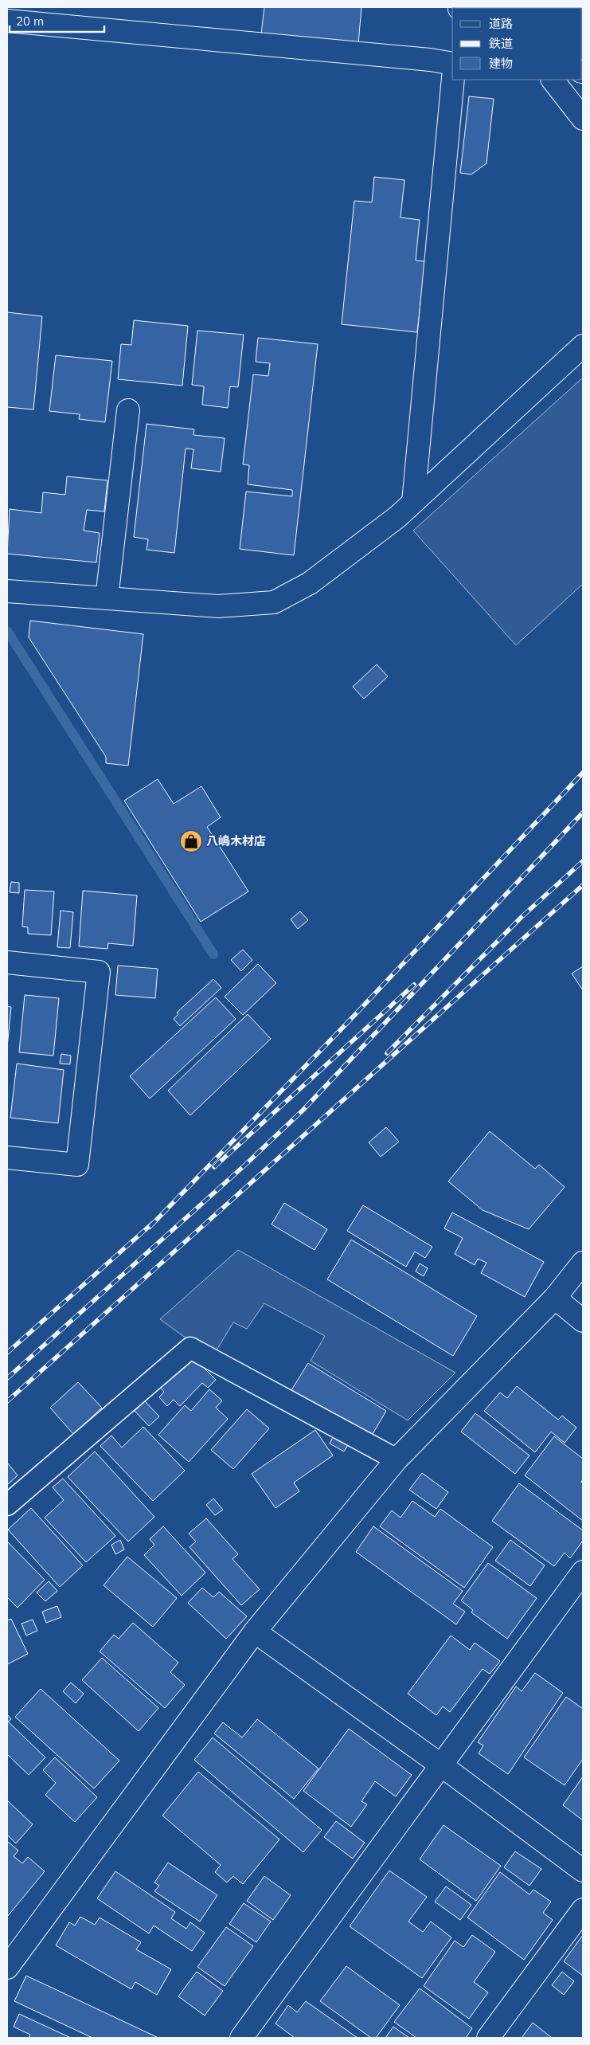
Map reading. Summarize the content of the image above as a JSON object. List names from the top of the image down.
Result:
{
  "places": {
    "shop": ["八嶋木材店"]
  },
  "legend": ["道路", "鉄道", "建物"],
  "scale_bar": "20 m"
}
